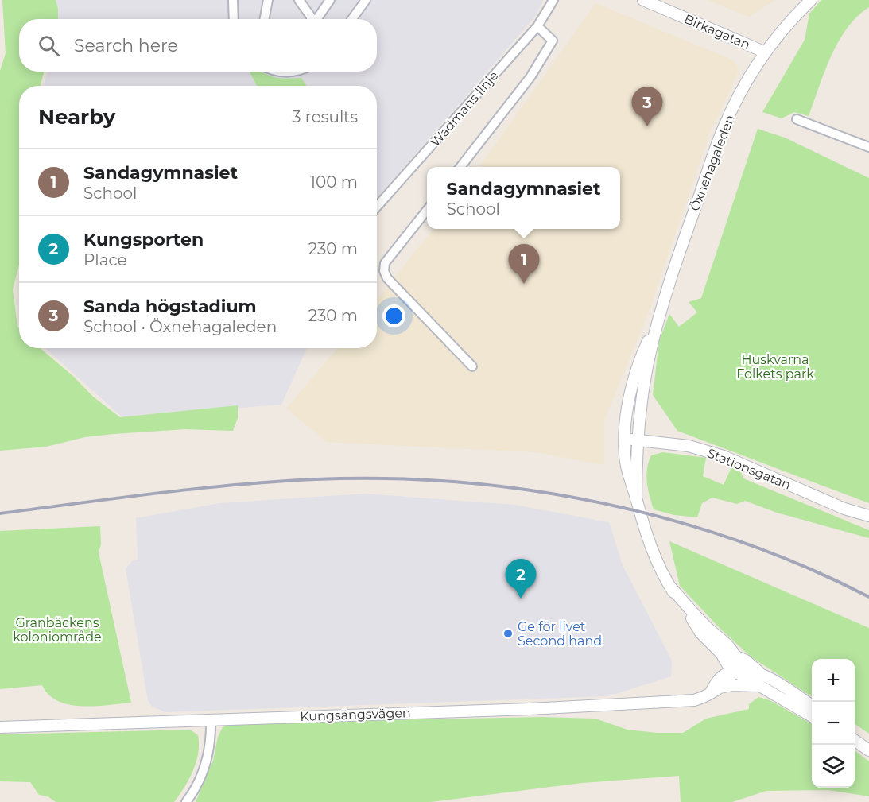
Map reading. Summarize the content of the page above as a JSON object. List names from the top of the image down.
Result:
{
  "streets": {
    "street": [
      "Birkagatan",
      "Wadmans linje",
      "Öxnehagaleden",
      "Stationsgatan",
      "Kungsängsvägen"
    ]
  },
  "crossings": [
    ["Birkagatan", "Öxnehagaleden"],
    ["Öxnehagaleden", "Stationsgatan"],
    ["Öxnehagaleden", "Kungsängsvägen"]
  ],
  "parks": ["Huskvarna Folkets park", "Granbäckens koloniområde"],
  "places": ["Ge för livet Second hand"],
  "page": {
    "search": "Search here",
    "heading": ["Nearby", "3 results"],
    "pins": ["3", "1", "2"],
    "list": [
      {
        "mark": "1",
        "name": "Sandagymnasiet",
        "note": "School",
        "value": "100 m"
      },
      {
        "mark": "2",
        "name": "Kungsporten",
        "note": "Place",
        "value": "230 m"
      },
      {
        "mark": "3",
        "name": "Sanda högstadium",
        "note": "School · Öxnehagaleden",
        "value": "230 m"
      }
    ],
    "popup": ["Sandagymnasiet", "School"],
    "map_buttons": ["+", "−"]
  }
}
